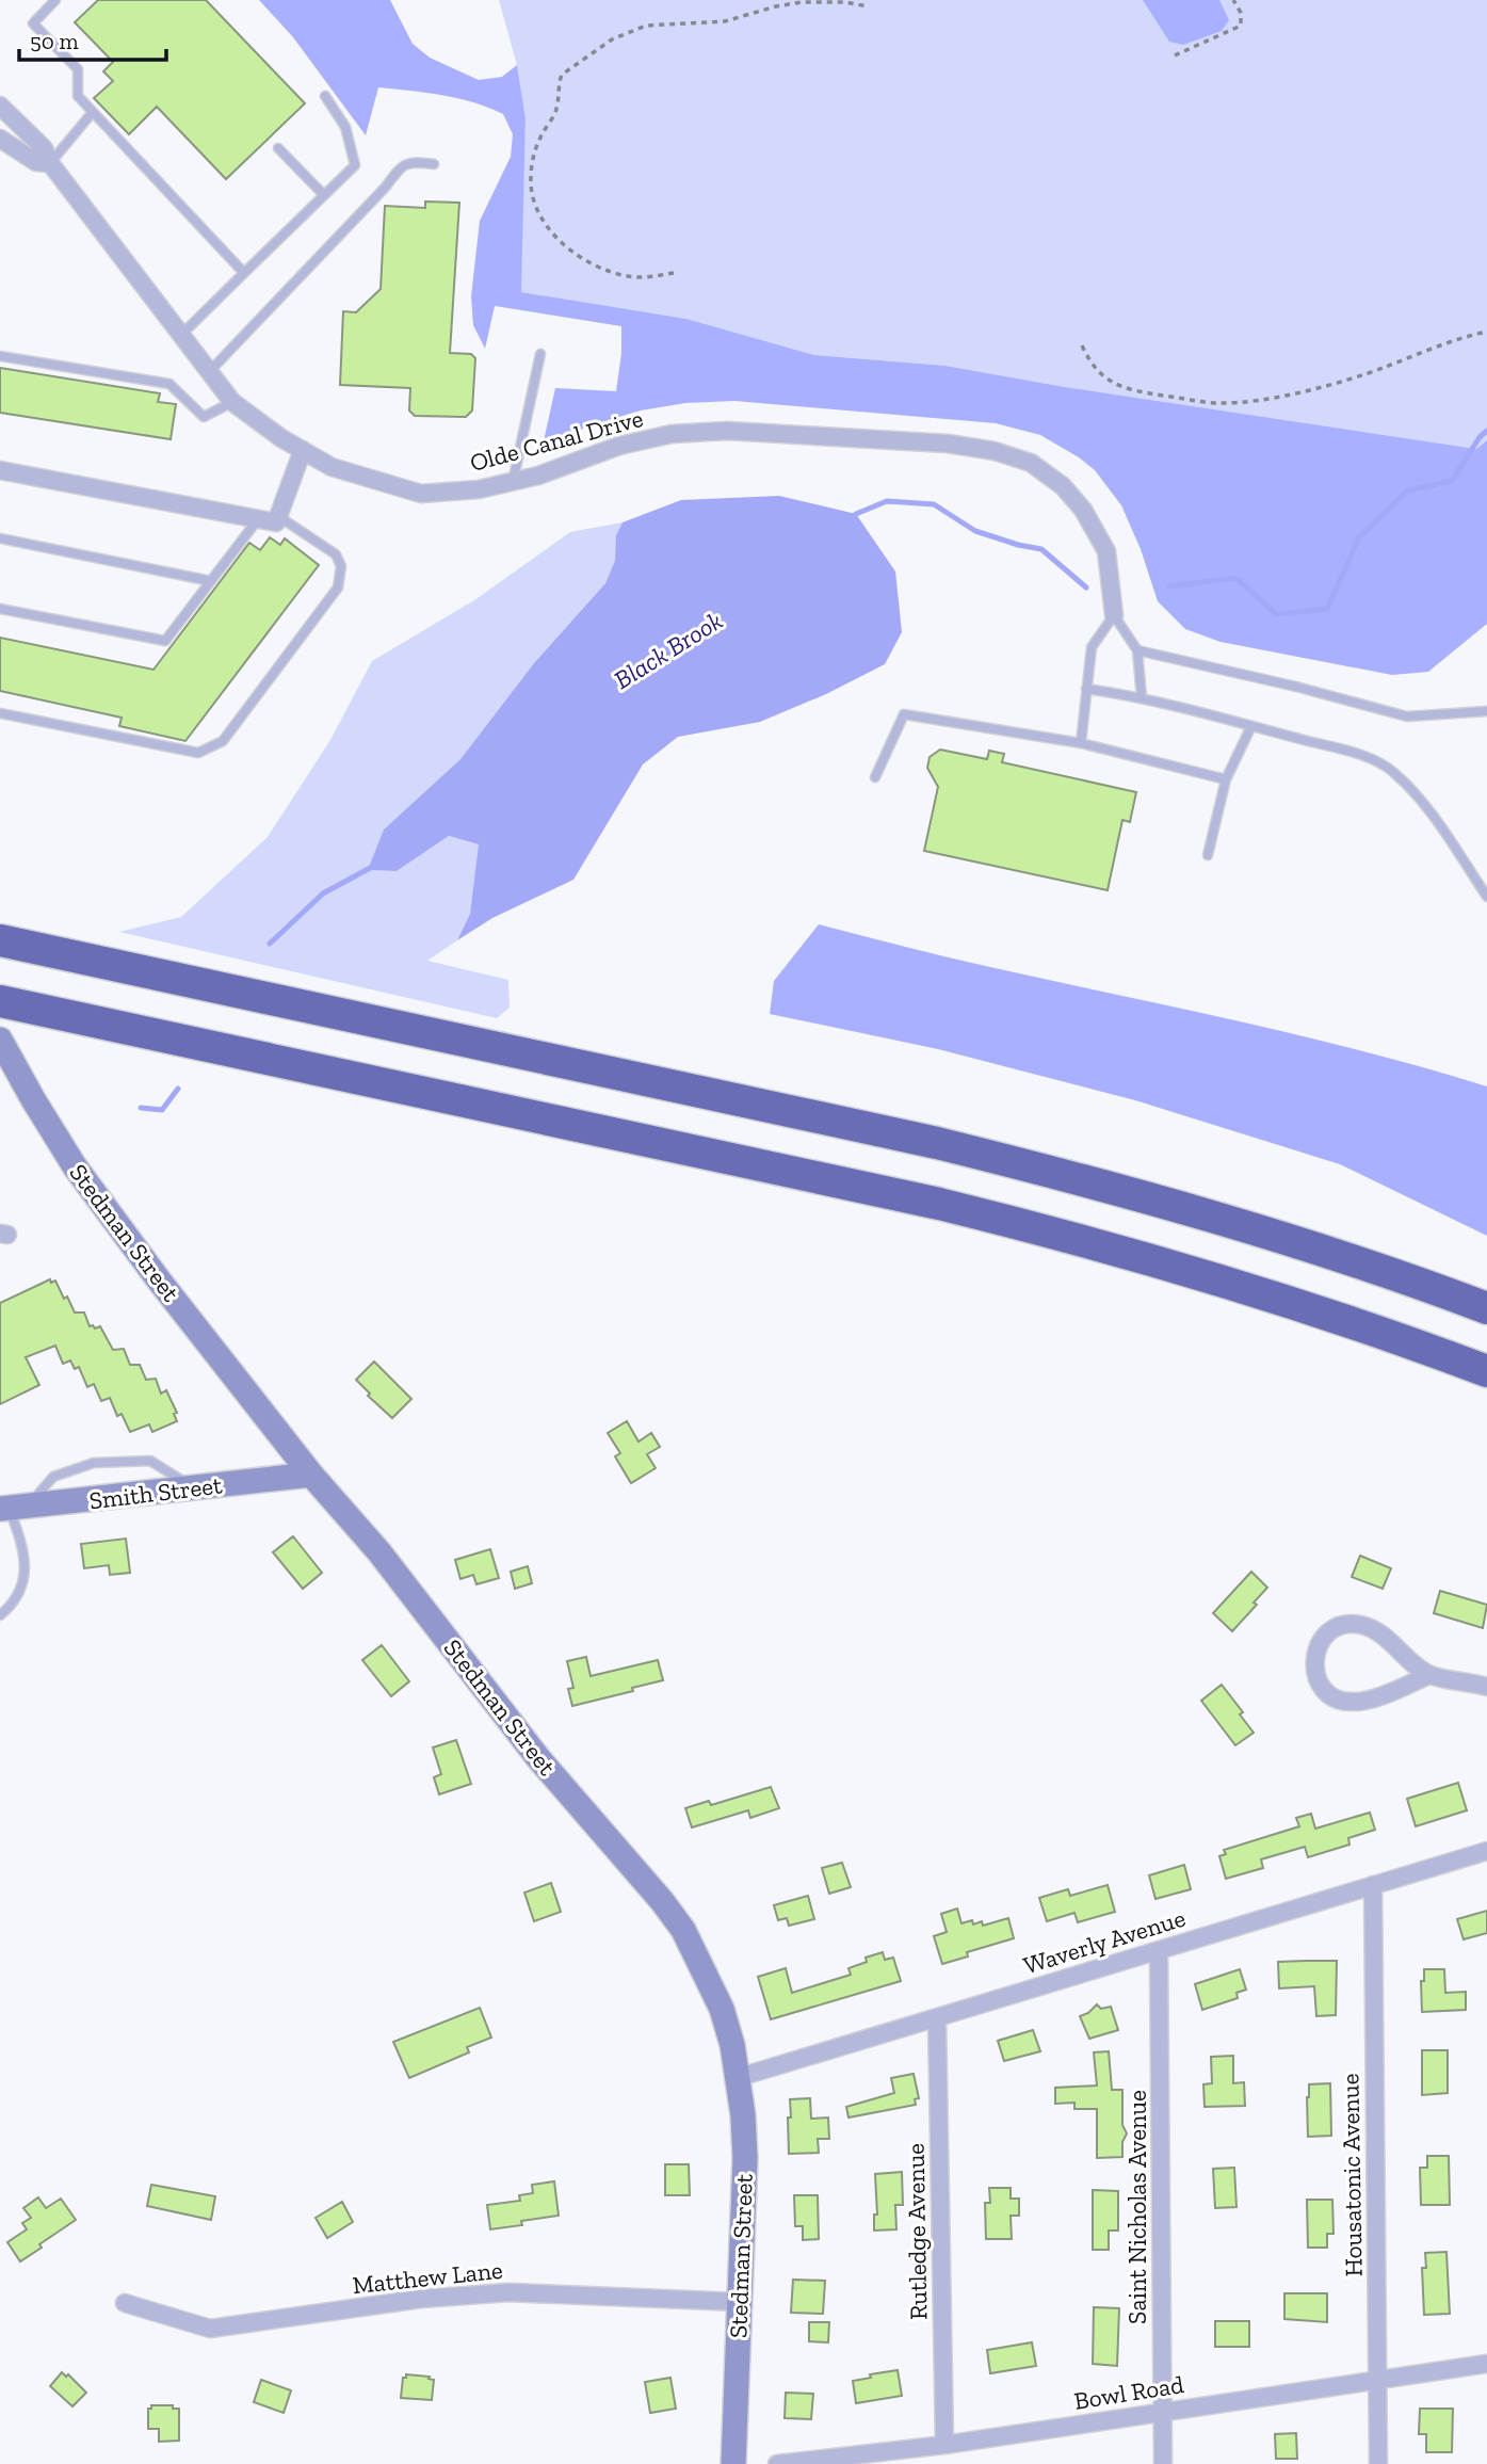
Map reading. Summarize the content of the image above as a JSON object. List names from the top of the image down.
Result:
{
  "streets": {
    "main road": ["Stedman Street", "Smith Street"],
    "street": [
      "Olde Canal Drive",
      "Waverly Avenue",
      "Housatonic Avenue",
      "Saint Nicholas Avenue",
      "Rutledge Avenue",
      "Matthew Lane",
      "Bowl Road"
    ]
  },
  "crossings": [
    ["Stedman Street", "Smith Street"],
    ["Stedman Street", "Waverly Avenue"],
    ["Stedman Street", "Matthew Lane"],
    ["Waverly Avenue", "Housatonic Avenue"],
    ["Waverly Avenue", "Saint Nicholas Avenue"],
    ["Waverly Avenue", "Rutledge Avenue"],
    ["Housatonic Avenue", "Bowl Road"],
    ["Saint Nicholas Avenue", "Bowl Road"],
    ["Rutledge Avenue", "Bowl Road"]
  ],
  "water": ["Black Brook"],
  "scale_bar": "50 m"
}
